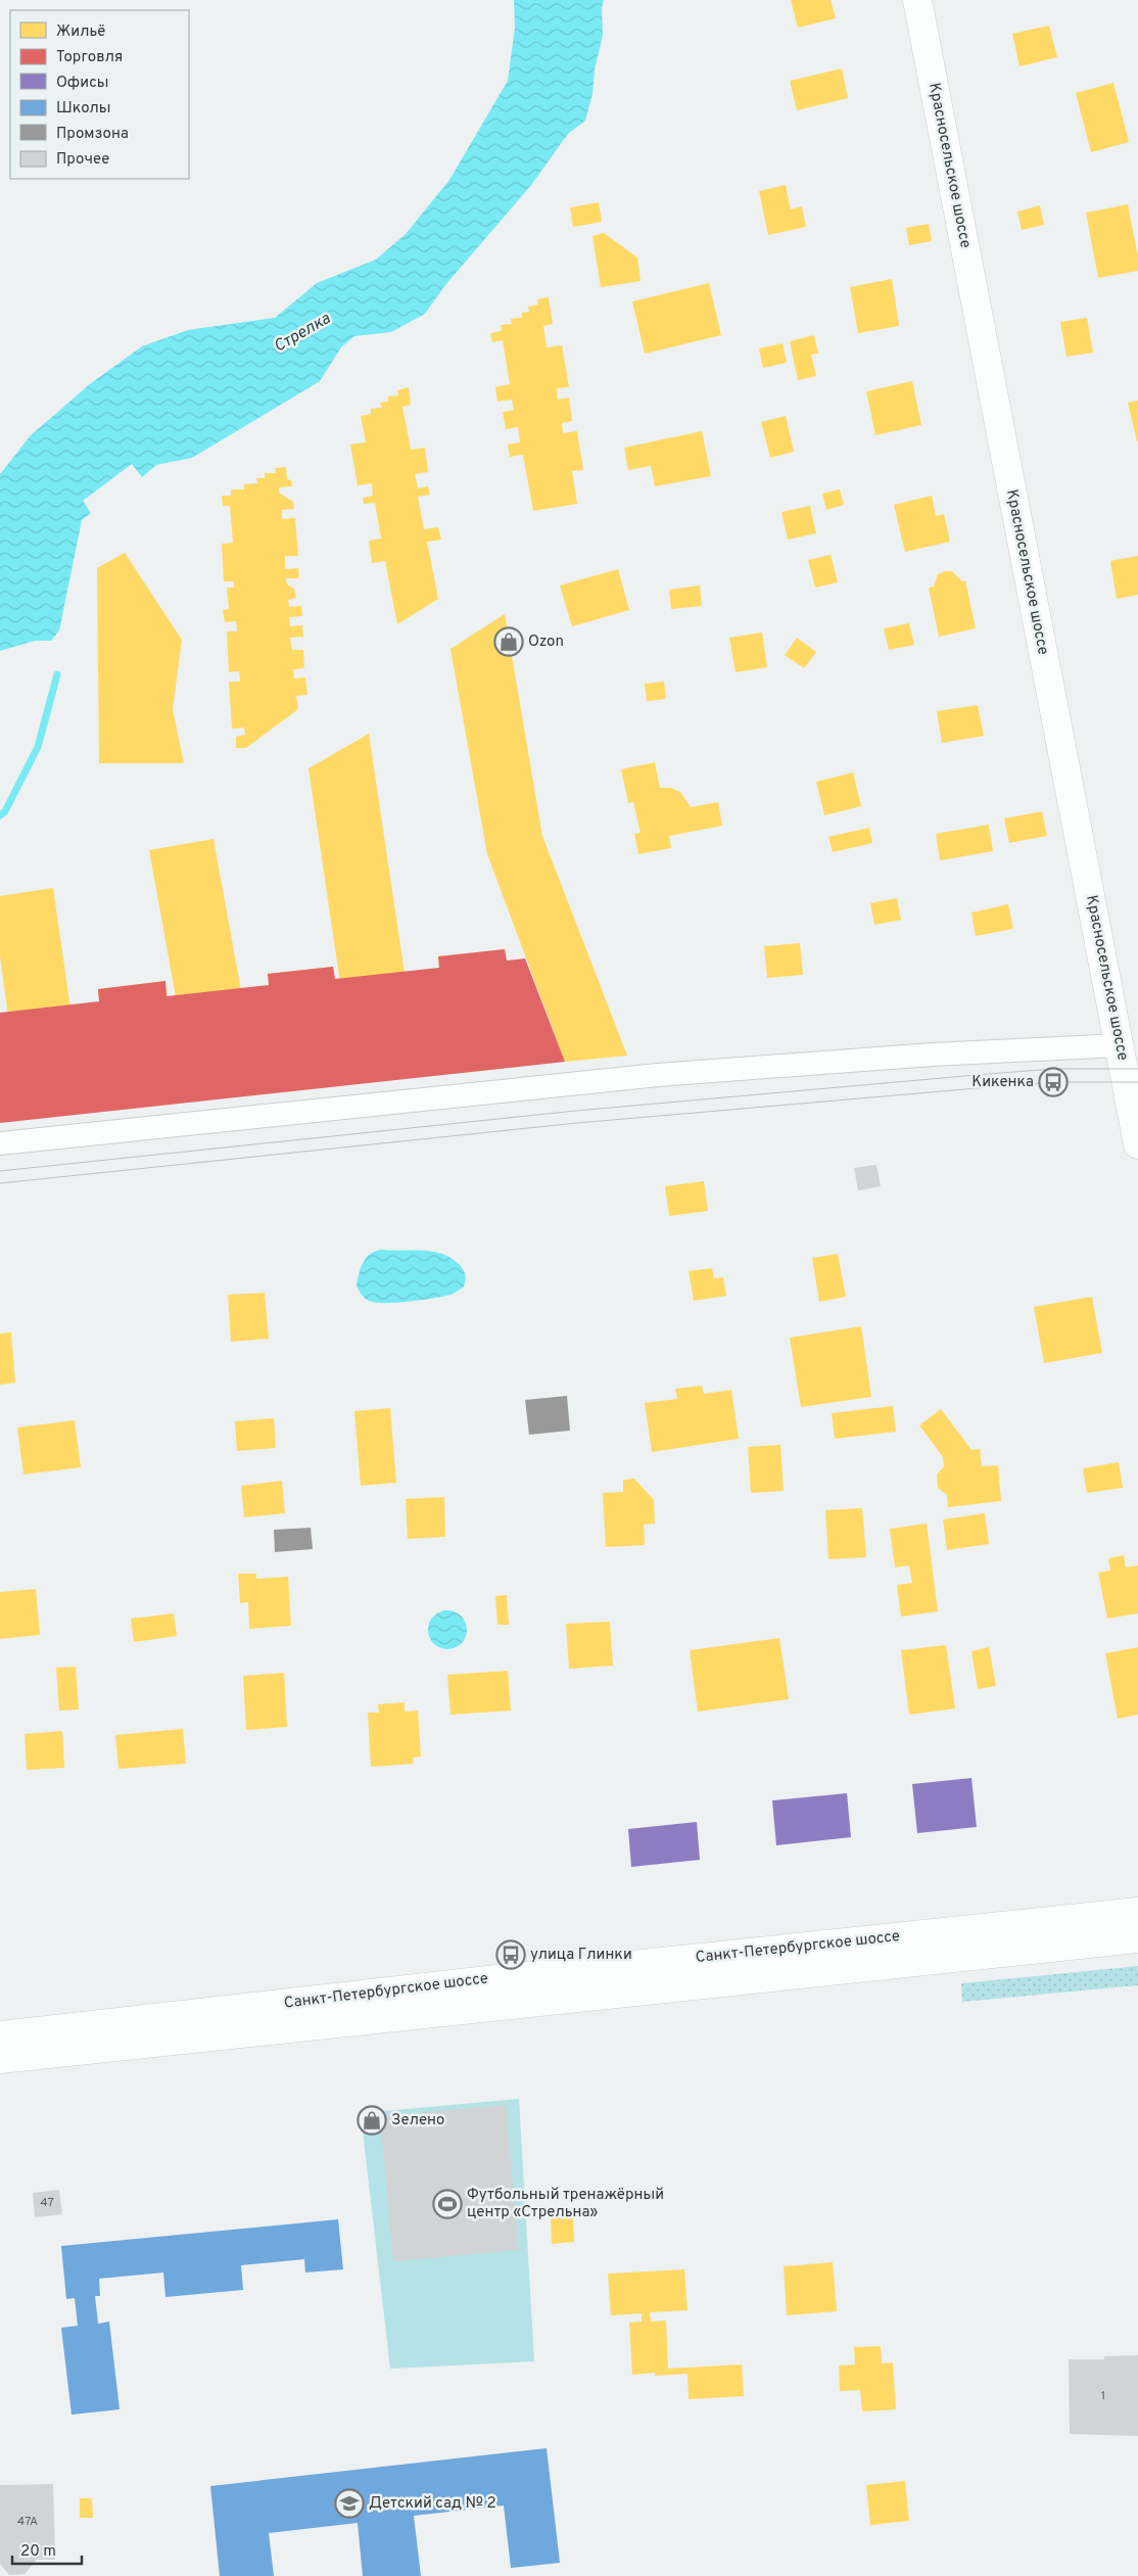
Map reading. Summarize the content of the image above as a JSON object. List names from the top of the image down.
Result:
{
  "streets": {
    "main road": ["Красносельское шоссе", "Санкт-Петербургское шоссе"]
  },
  "water": ["Стрелка"],
  "places": {
    "shop": ["Ozon", "Зелено"],
    "bus stop": ["Кикенка", "улица Глинки"],
    "sports": ["Футбольный тренажёрный центр «Стрельна»"],
    "school or university": ["Детский сад № 2"]
  },
  "house_numbers": ["47", "1", "47А"],
  "legend": [
    "Жильё",
    "Торговля",
    "Офисы",
    "Школы",
    "Промзона",
    "Прочее"
  ],
  "scale_bar": "20 m"
}
